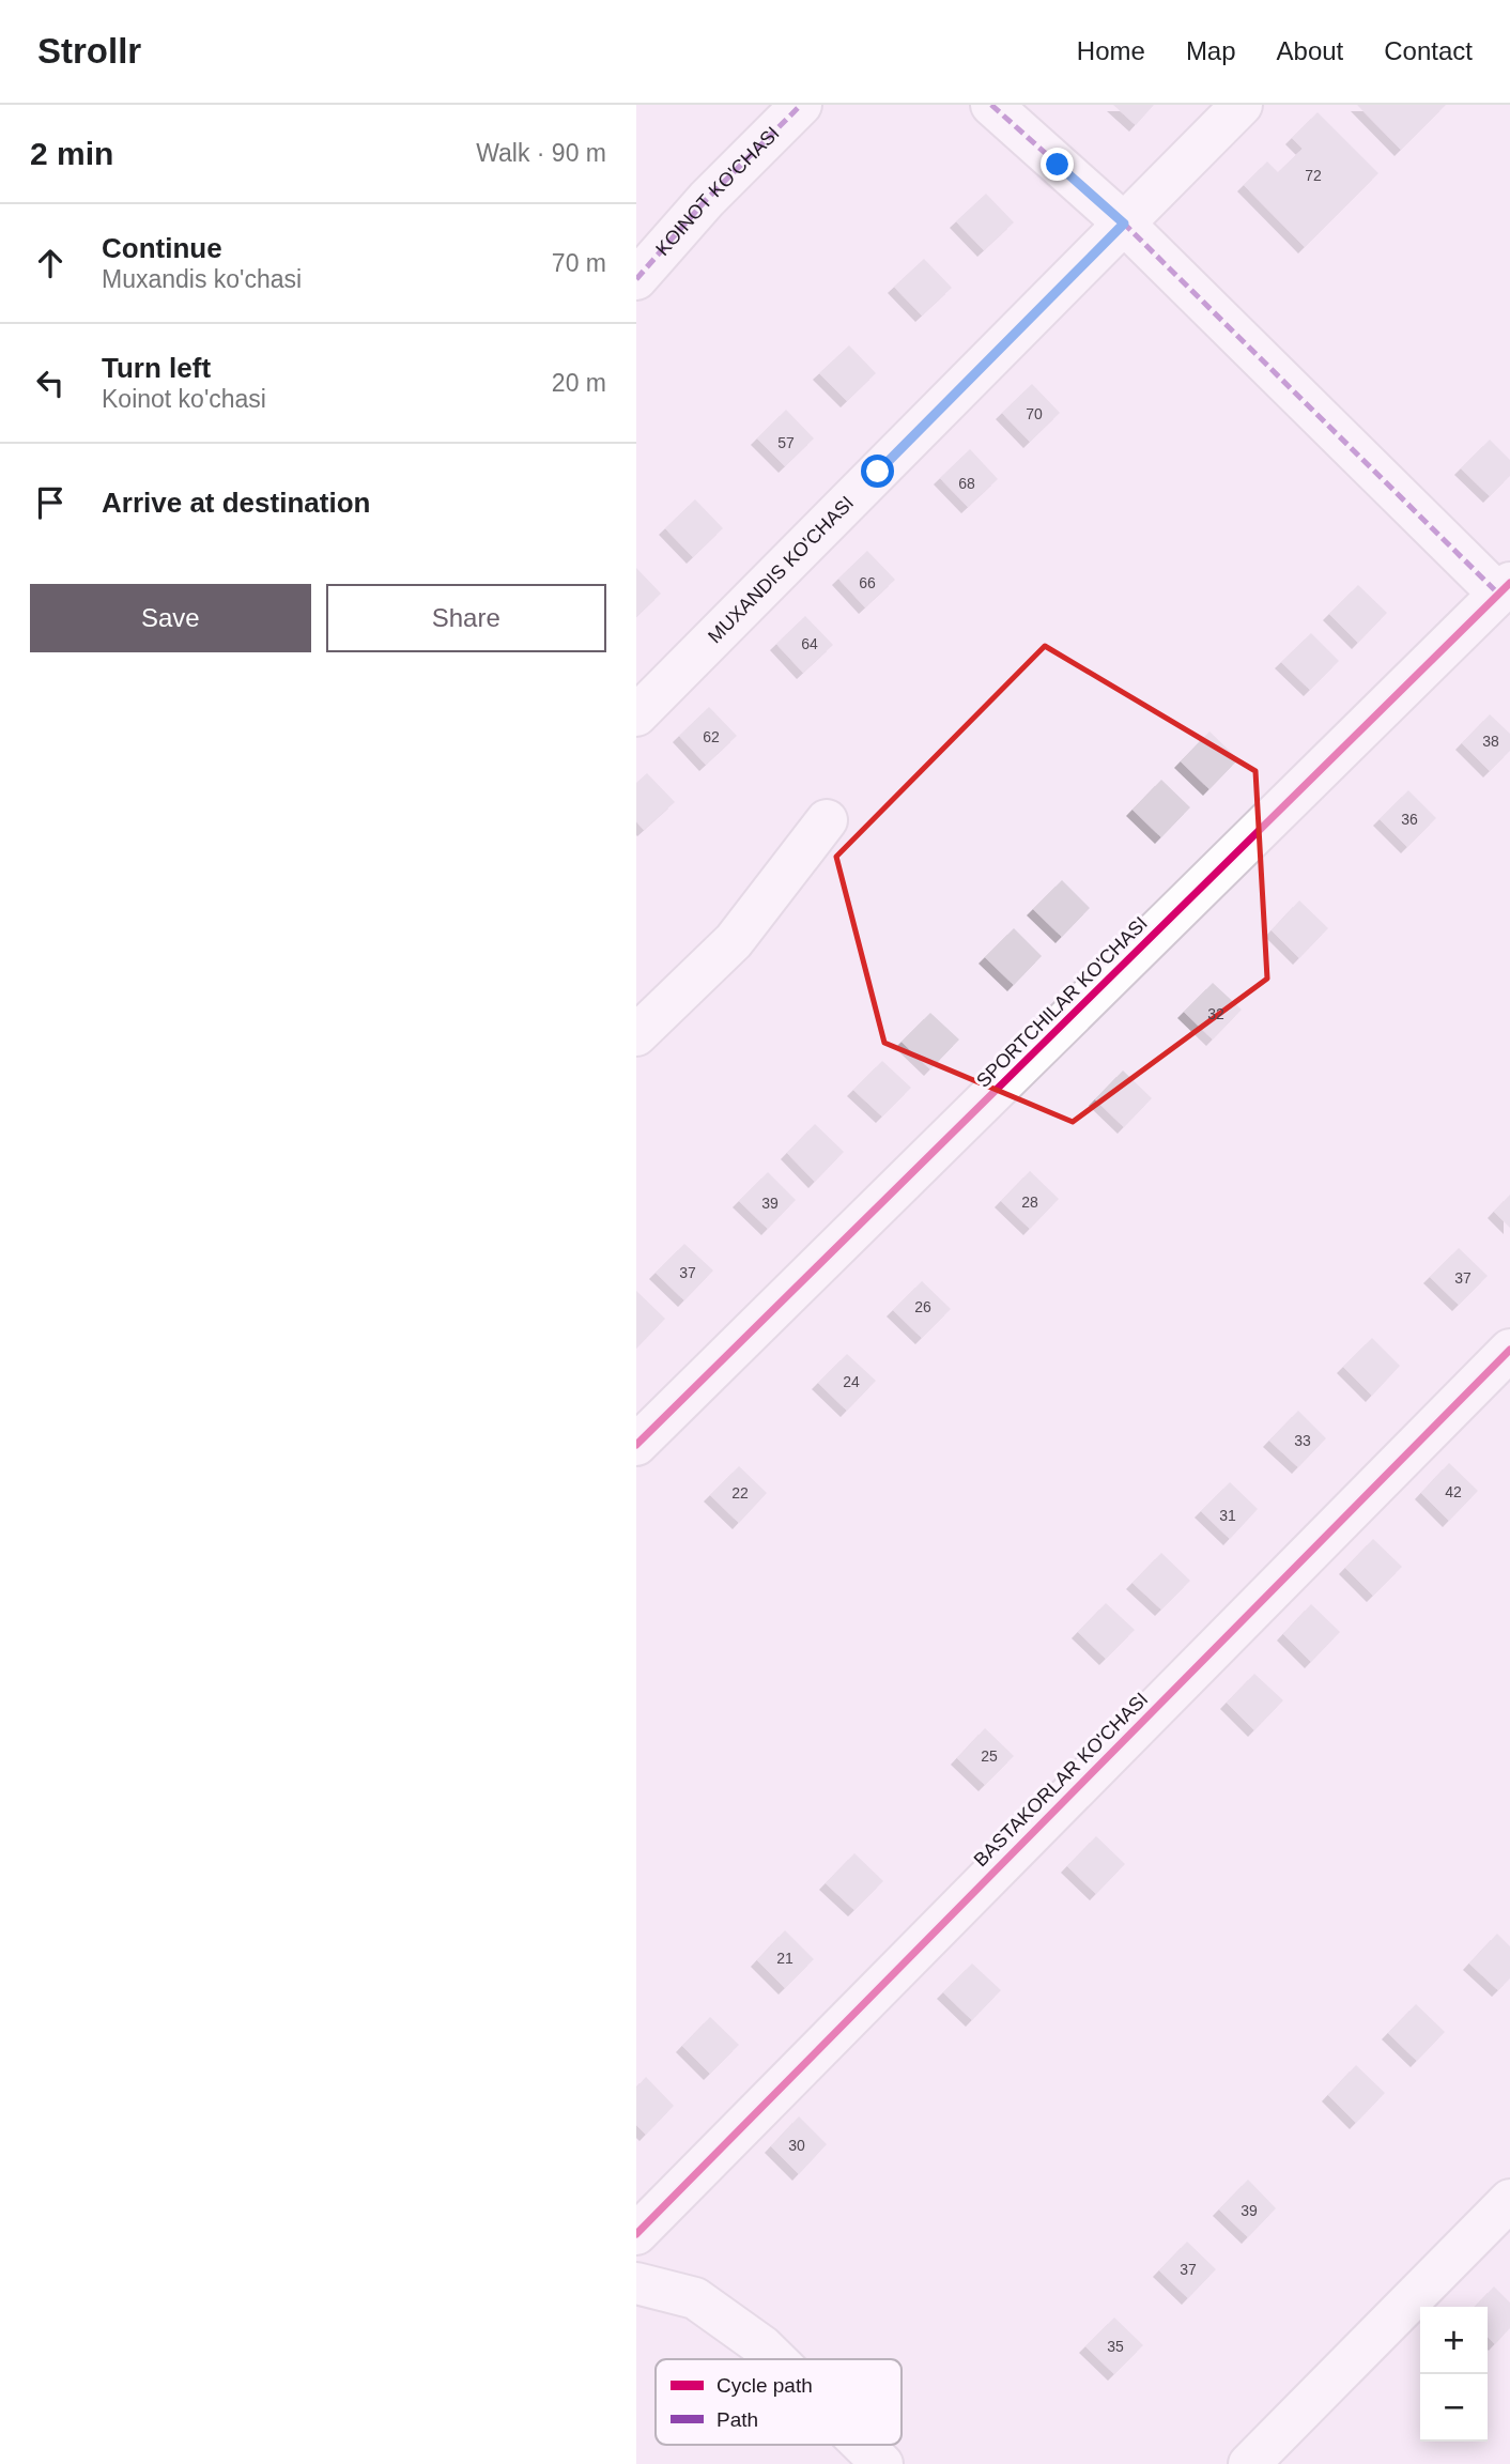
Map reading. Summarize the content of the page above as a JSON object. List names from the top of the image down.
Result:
{
  "streets": {
    "street": [
      "KOINOT KO'CHASI",
      "MUXANDIS KO'CHASI",
      "SPORTCHILAR KO'CHASI",
      "BASTAKORLAR KO'CHASI"
    ]
  },
  "house_numbers": [
    "72",
    "70",
    "57",
    "68",
    "66",
    "64",
    "62",
    "38",
    "36",
    "32",
    "28",
    "39",
    "37",
    "37",
    "26",
    "24",
    "33",
    "42",
    "22",
    "31",
    "25",
    "21",
    "30",
    "39",
    "37",
    "35"
  ],
  "legend": ["Cycle path", "Path"],
  "page": {
    "header": "Strollr",
    "nav": [
      "Home",
      "Map",
      "About",
      "Contact"
    ],
    "heading": ["2 min", "Walk · 90 m"],
    "list": [
      ["Continue", "Muxandis ko'chasi", "70 m"],
      ["Turn left", "Koinot ko'chasi", "20 m"],
      "Arrive at destination"
    ],
    "buttons": ["Save", "Share"],
    "map_buttons": ["+", "−"]
  }
}
